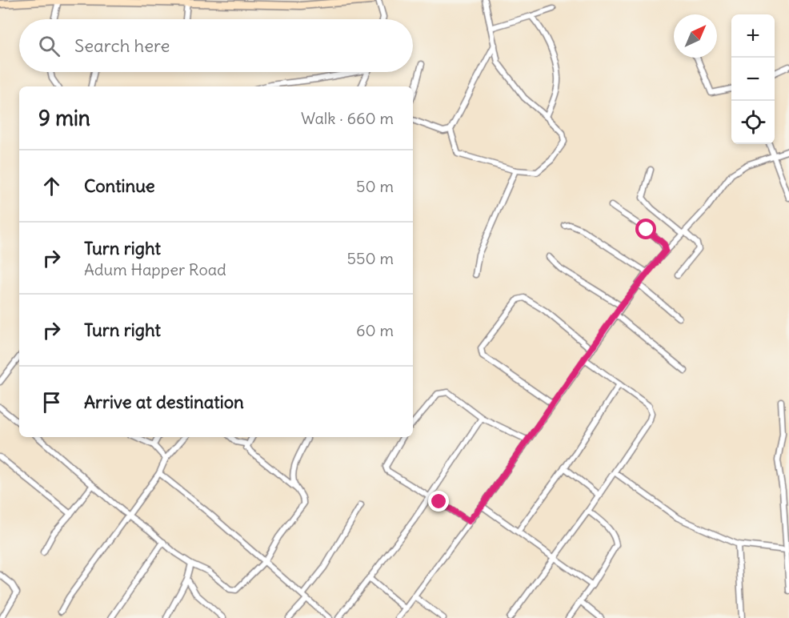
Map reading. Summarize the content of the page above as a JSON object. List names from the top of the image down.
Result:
{
  "north": "top right",
  "page": {
    "map_buttons": ["+", "−"],
    "search": "Search here",
    "heading": ["9 min", "Walk · 660 m"],
    "list": [
      ["Continue", "50 m"],
      ["Turn right", "Adum Happer Road", "550 m"],
      ["Turn right", "60 m"],
      "Arrive at destination"
    ]
  }
}
